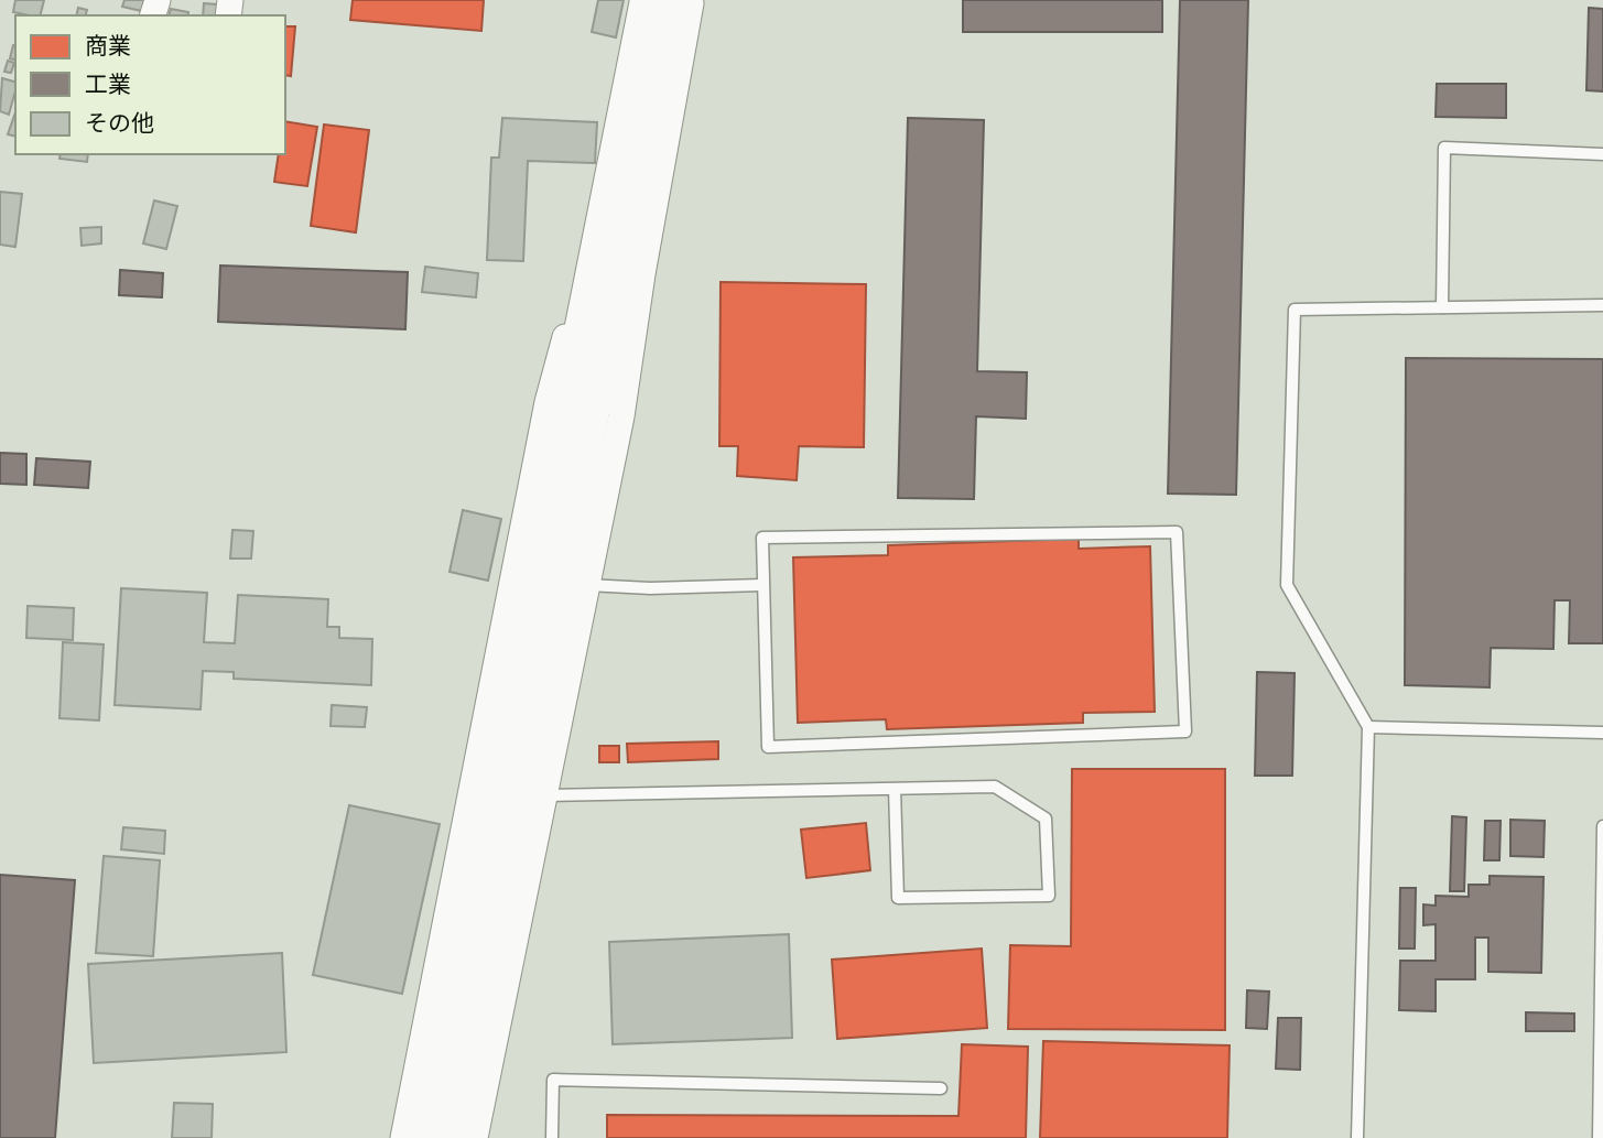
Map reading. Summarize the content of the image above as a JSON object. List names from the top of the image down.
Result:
{
  "legend": ["商業", "工業", "その他"]
}
